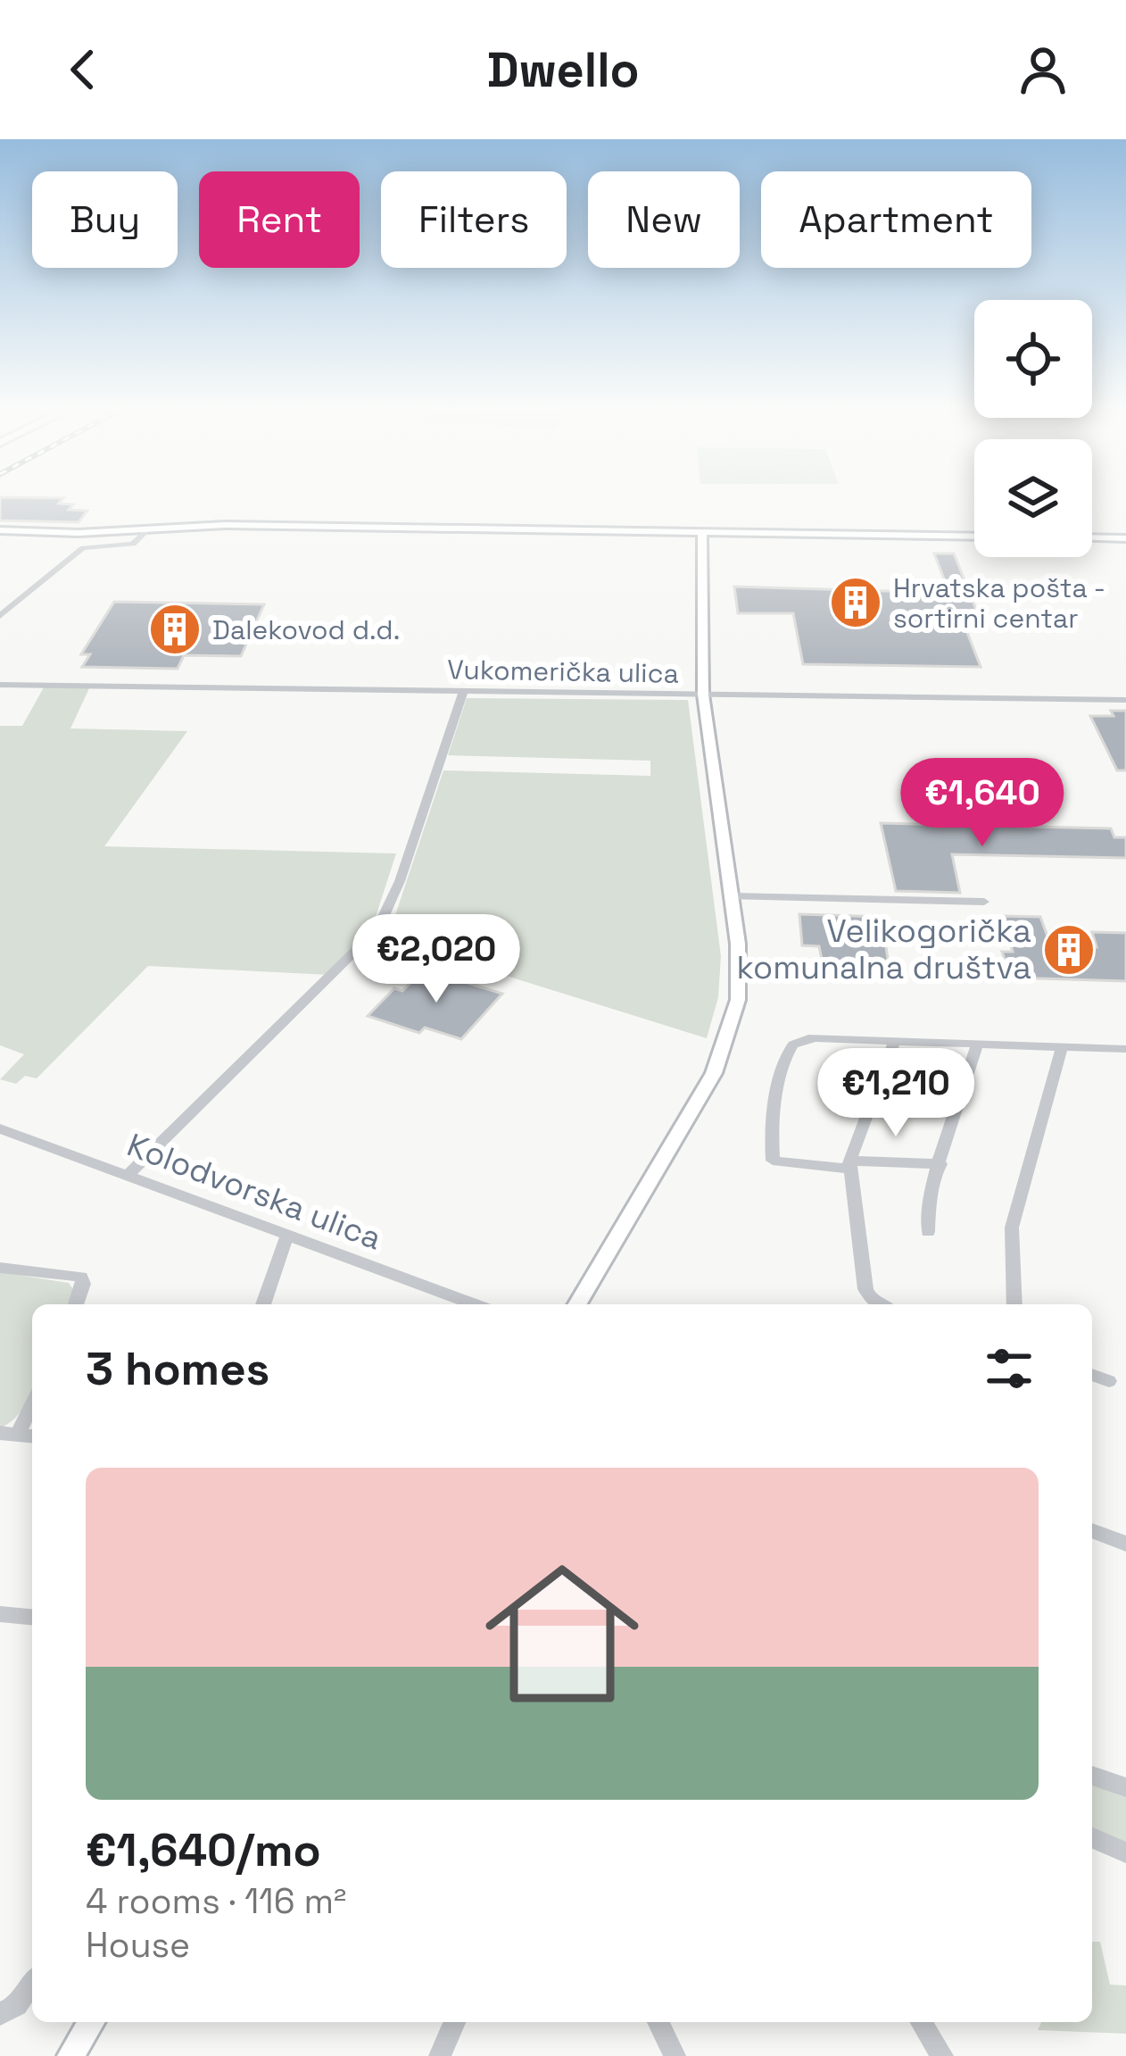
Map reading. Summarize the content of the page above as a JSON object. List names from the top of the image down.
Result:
{
  "streets": {
    "street": ["Vukomerička ulica", "Kolodvorska ulica"]
  },
  "places": {
    "building": ["Hrvatska pošta - sortirni centar", "Dalekovod d.d.", "Velikogorička komunalna društva"]
  },
  "page": {
    "header": "Dwello",
    "chip": [
      "Buy",
      "Rent",
      "Filters",
      "New",
      "Apartment"
    ],
    "price": ["€1,640", "€2,020", "€1,210"],
    "heading": "3 homes",
    "list": [
      {
        "name": "€1,640/mo",
        "note": "4 rooms · 116 m² · House"
      }
    ]
  }
}
